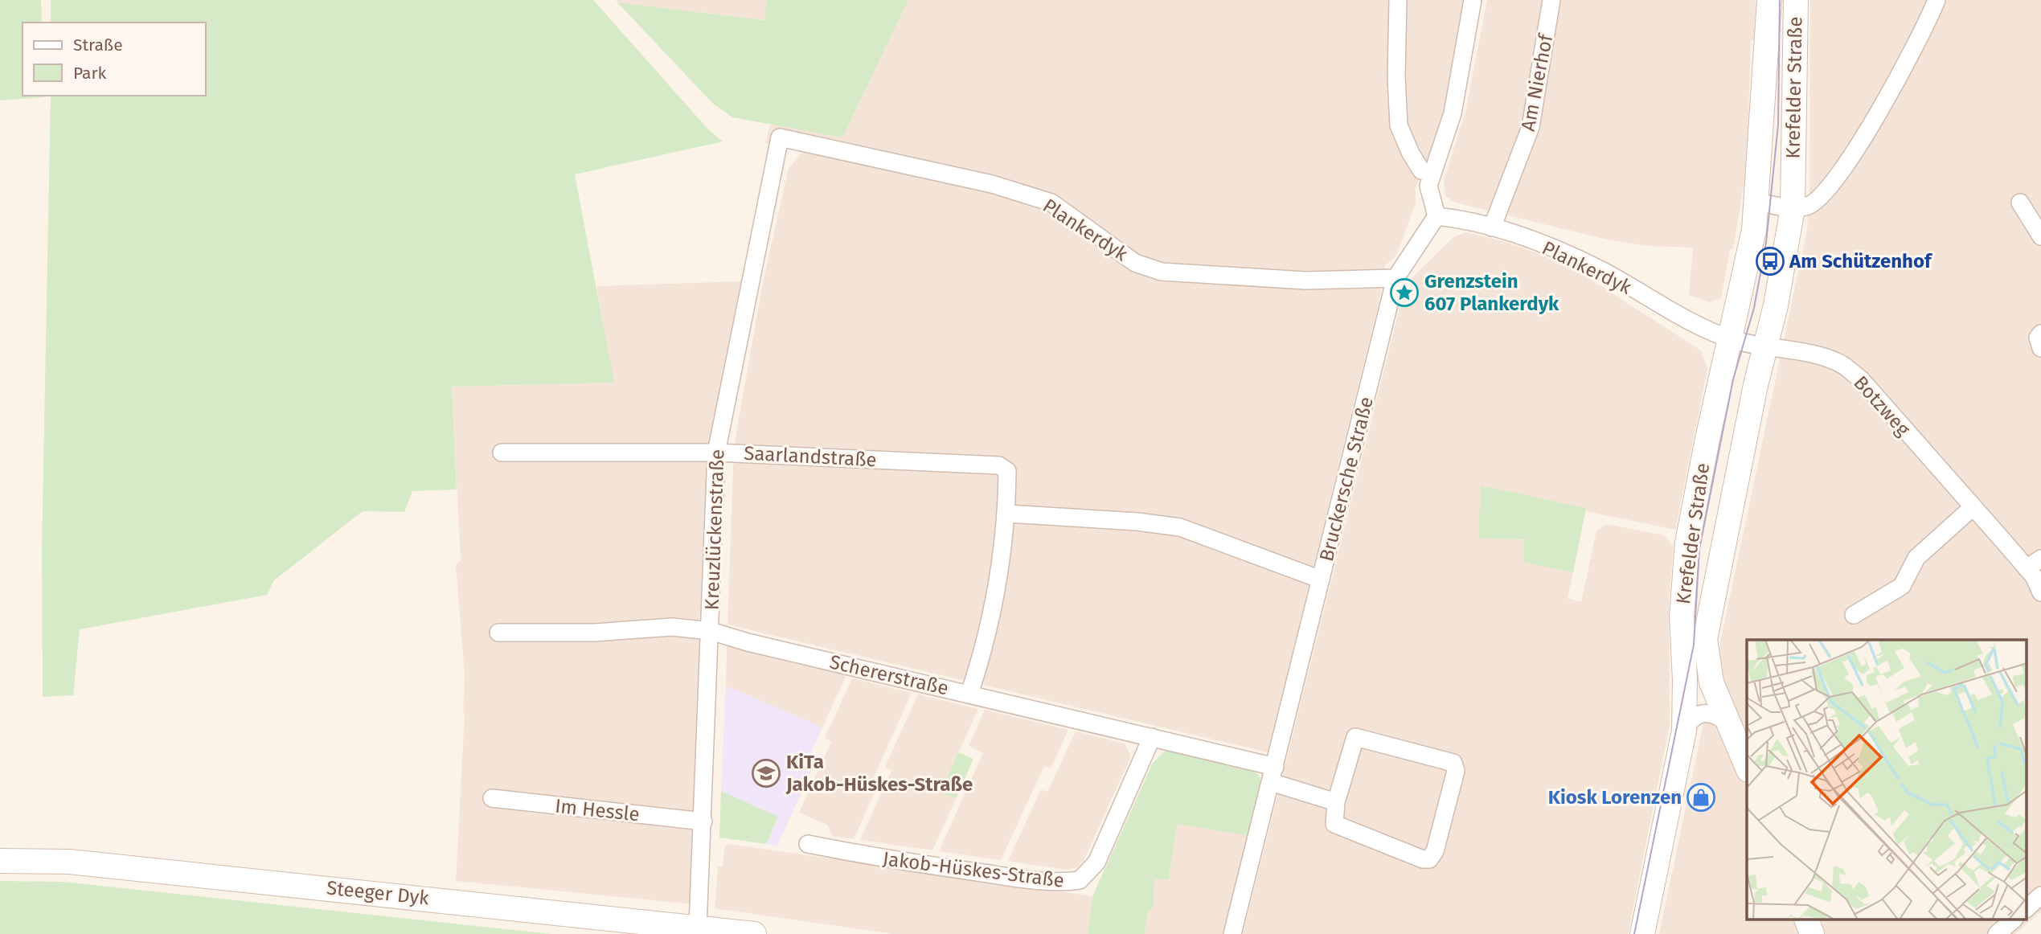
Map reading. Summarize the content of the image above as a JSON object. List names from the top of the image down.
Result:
{
  "streets": {
    "street": [
      "Am Nierhof",
      "Krefelder Straße",
      "Plankerdyk",
      "Botzweg",
      "Saarlandstraße",
      "Bruckersche Straße",
      "Kreuzlückenstraße",
      "Schererstraße",
      "Im Hessle",
      "Jakob-Hüskes-Straße",
      "Steeger Dyk"
    ]
  },
  "crossings": [
    ["Am Nierhof", "Plankerdyk"],
    ["Krefelder Straße", "Plankerdyk"],
    ["Krefelder Straße", "Botzweg"],
    ["Plankerdyk", "Botzweg"],
    ["Plankerdyk", "Bruckersche Straße"],
    ["Plankerdyk", "Kreuzlückenstraße"],
    ["Saarlandstraße", "Kreuzlückenstraße"],
    ["Saarlandstraße", "Schererstraße"],
    ["Bruckersche Straße", "Schererstraße"],
    ["Kreuzlückenstraße", "Schererstraße"],
    ["Kreuzlückenstraße", "Im Hessle"],
    ["Kreuzlückenstraße", "Steeger Dyk"],
    ["Schererstraße", "Jakob-Hüskes-Straße"]
  ],
  "places": {
    "bus stop": ["Am Schützenhof"],
    "place": ["Grenzstein 607 Plankerdyk"],
    "school or university": ["KiTa Jakob-Hüskes-Straße"],
    "shop": ["Kiosk Lorenzen"]
  },
  "legend": ["Straße", "Park"]
}
